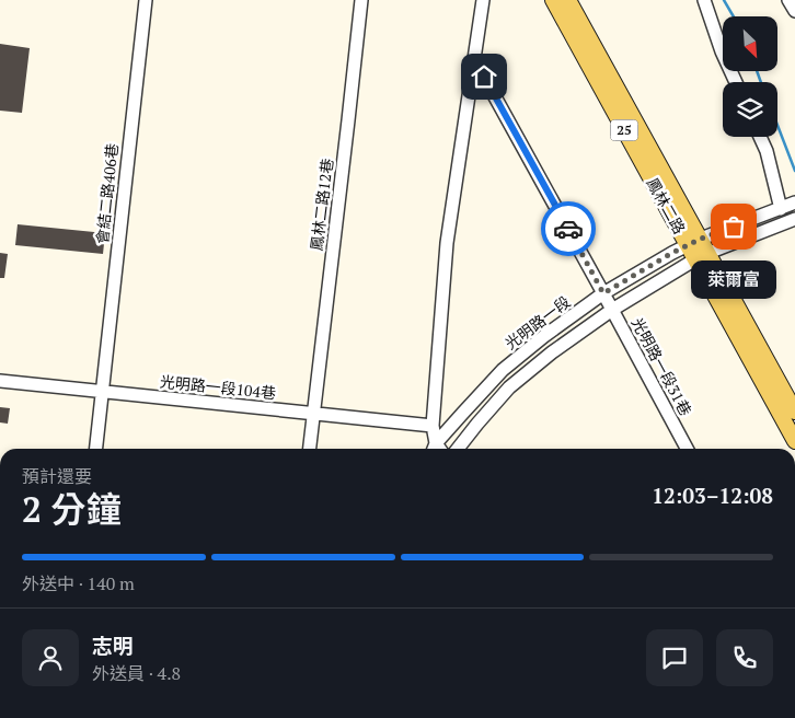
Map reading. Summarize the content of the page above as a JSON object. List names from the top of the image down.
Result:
{
  "streets": {
    "main road": ["25", "鳳林二路"],
    "street": [
      "會結二路406巷",
      "鳳林二路12巷",
      "光明路一段",
      "光明路一段31巷",
      "光明路一段104巷"
    ]
  },
  "crossings": [
    ["會結二路406巷", "光明路一段104巷"],
    ["鳳林二路12巷", "光明路一段104巷"],
    ["鳳林二路", "光明路一段"],
    ["光明路一段", "光明路一段31巷"]
  ],
  "places": ["萊爾富"],
  "north": "bottom right",
  "page": {
    "bubble": "萊爾富",
    "heading": ["2 分鐘", "預計還要", "12:03–12:08"],
    "panel": ["志明", "外送員 · 4.8"],
    "bar": "外送中 · 140 m"
  }
}
